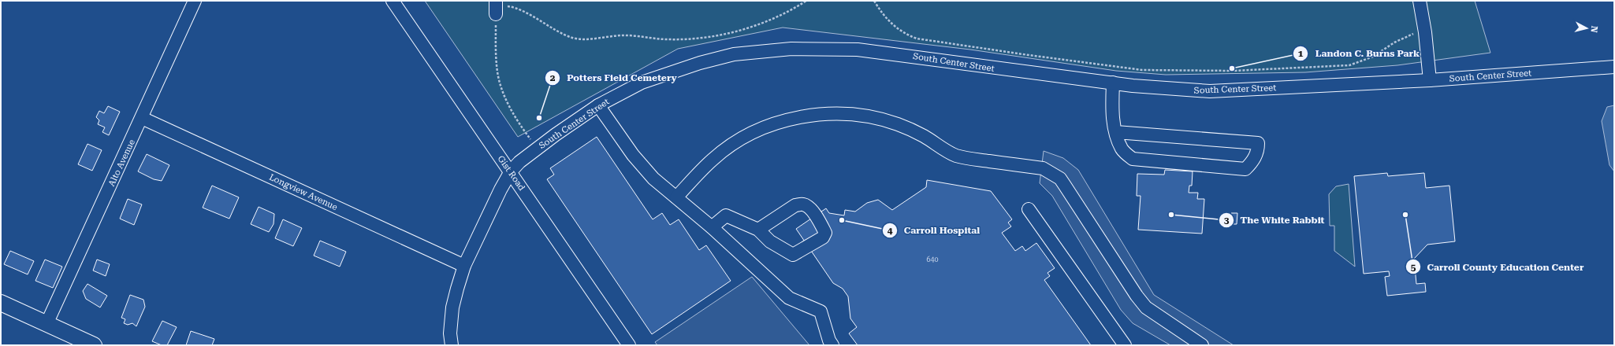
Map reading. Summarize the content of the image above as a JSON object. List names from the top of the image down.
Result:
{
  "streets": {
    "street": [
      "South Center Street",
      "Alto Avenue",
      "Gist Road",
      "Longview Avenue"
    ]
  },
  "crossings": [
    ["South Center Street", "Gist Road"],
    ["South Center Street", "Longview Avenue"],
    ["Alto Avenue", "Longview Avenue"]
  ],
  "places": [
    "Landon C. Burns Park",
    "Potters Field Cemetery",
    "The White Rabbit",
    "Carroll County Education Center",
    "Carroll Hospital"
  ],
  "house_numbers": ["640"],
  "north": "right"
}
